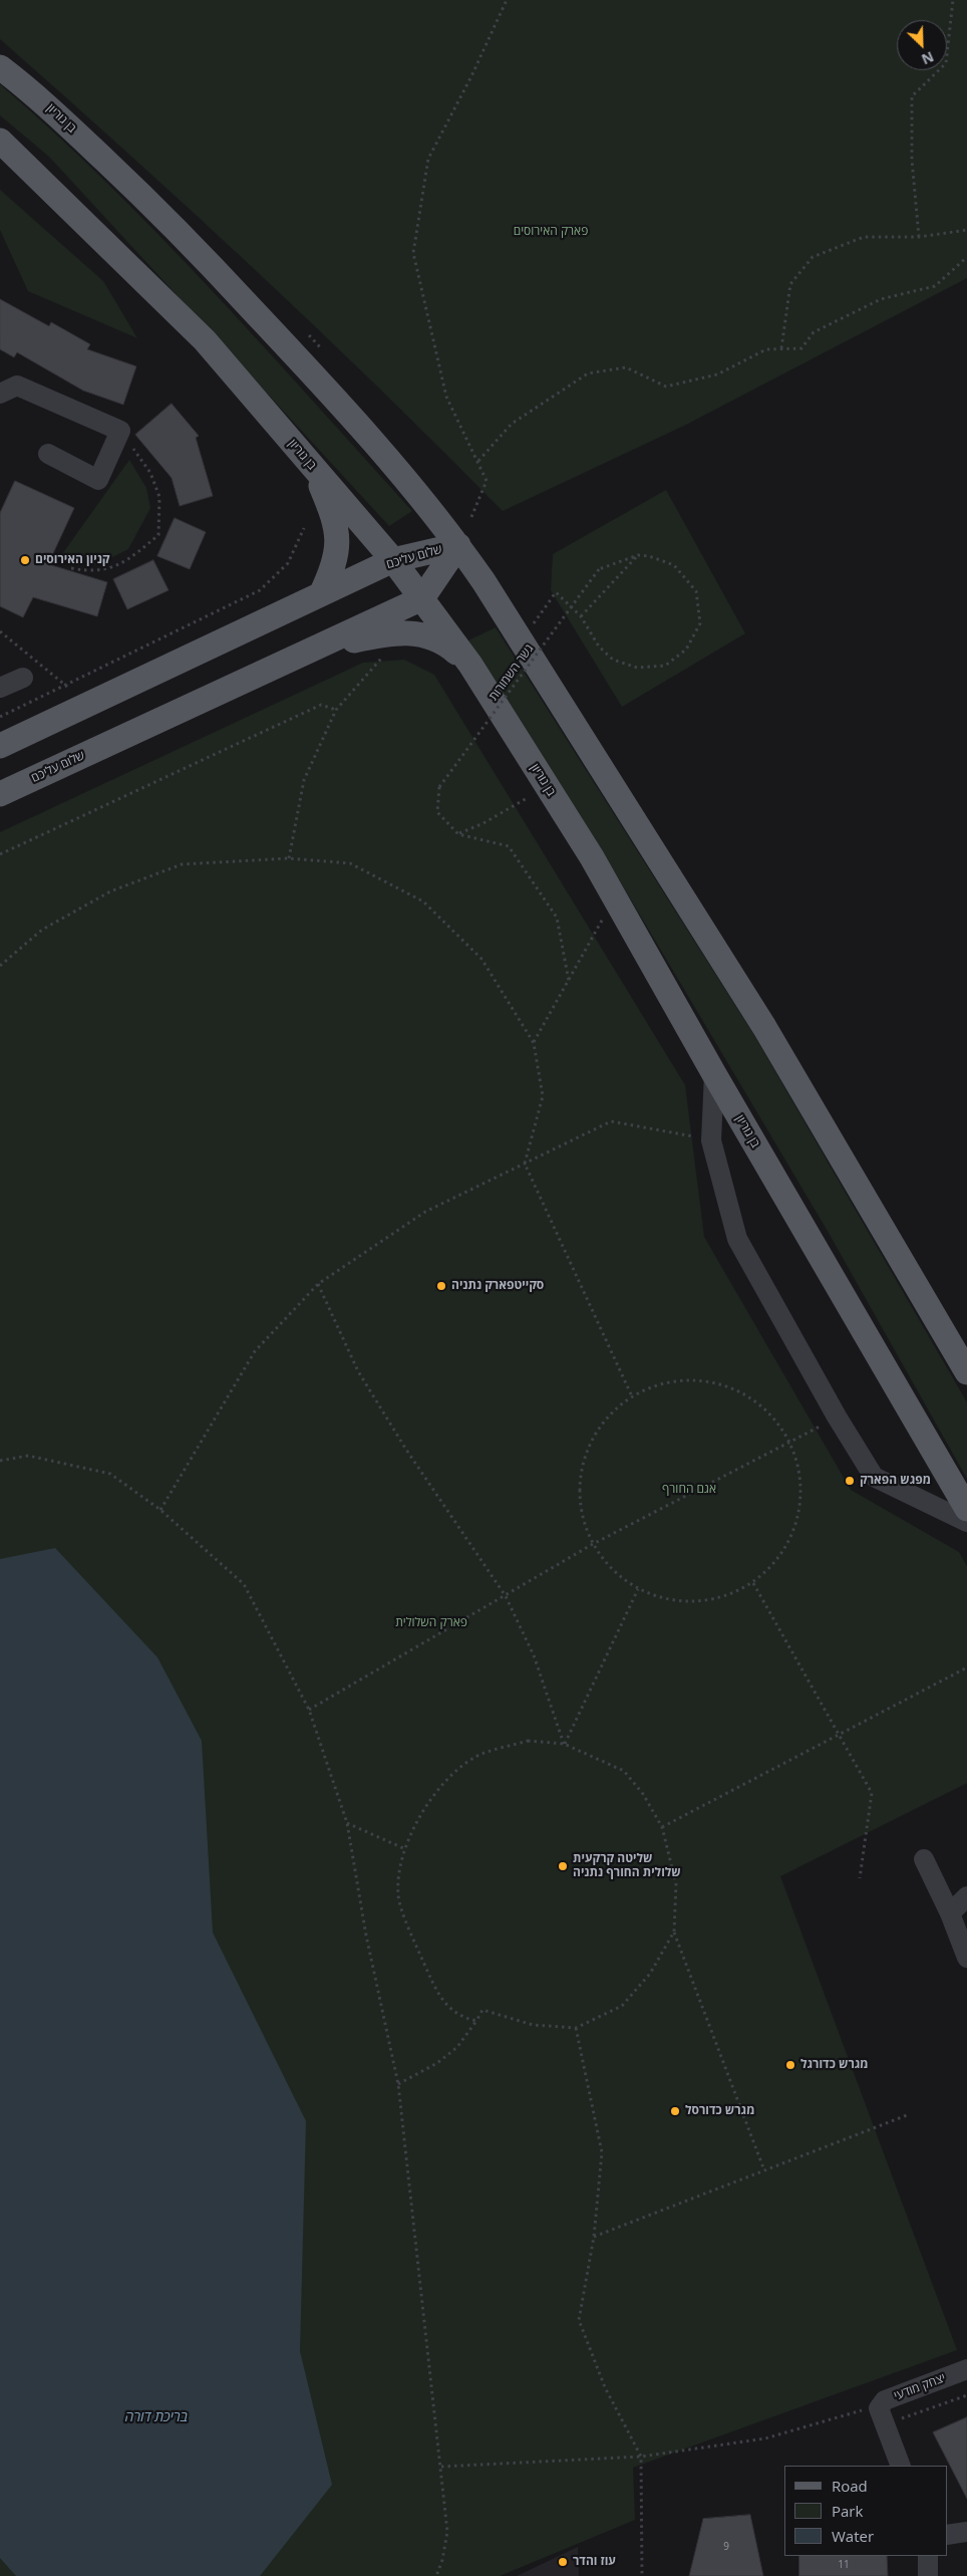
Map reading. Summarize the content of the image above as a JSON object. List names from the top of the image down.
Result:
{
  "streets": {
    "main road": ["בן גוריון", "שלום עליכם"],
    "street": ["יצחק מודעי"],
    "path": ["גשר השמורות"]
  },
  "crossings": [
    ["בן גוריון", "שלום עליכם"]
  ],
  "water": ["בריכת דורה"],
  "parks": ["פארק האירוסים", "אגם החורף", "פארק השלולית"],
  "places": [
    "קניון האירוסים",
    "סקייטפארק נתניה",
    "מפגש הפארק",
    "שליטה קרקעית שלולית החורף נתניה",
    "מגרש כדורגל",
    "מגרש כדורסל",
    "עוז והדר"
  ],
  "house_numbers": ["9", "11"],
  "legend": ["Road", "Park", "Water"],
  "north": "bottom right"
}
